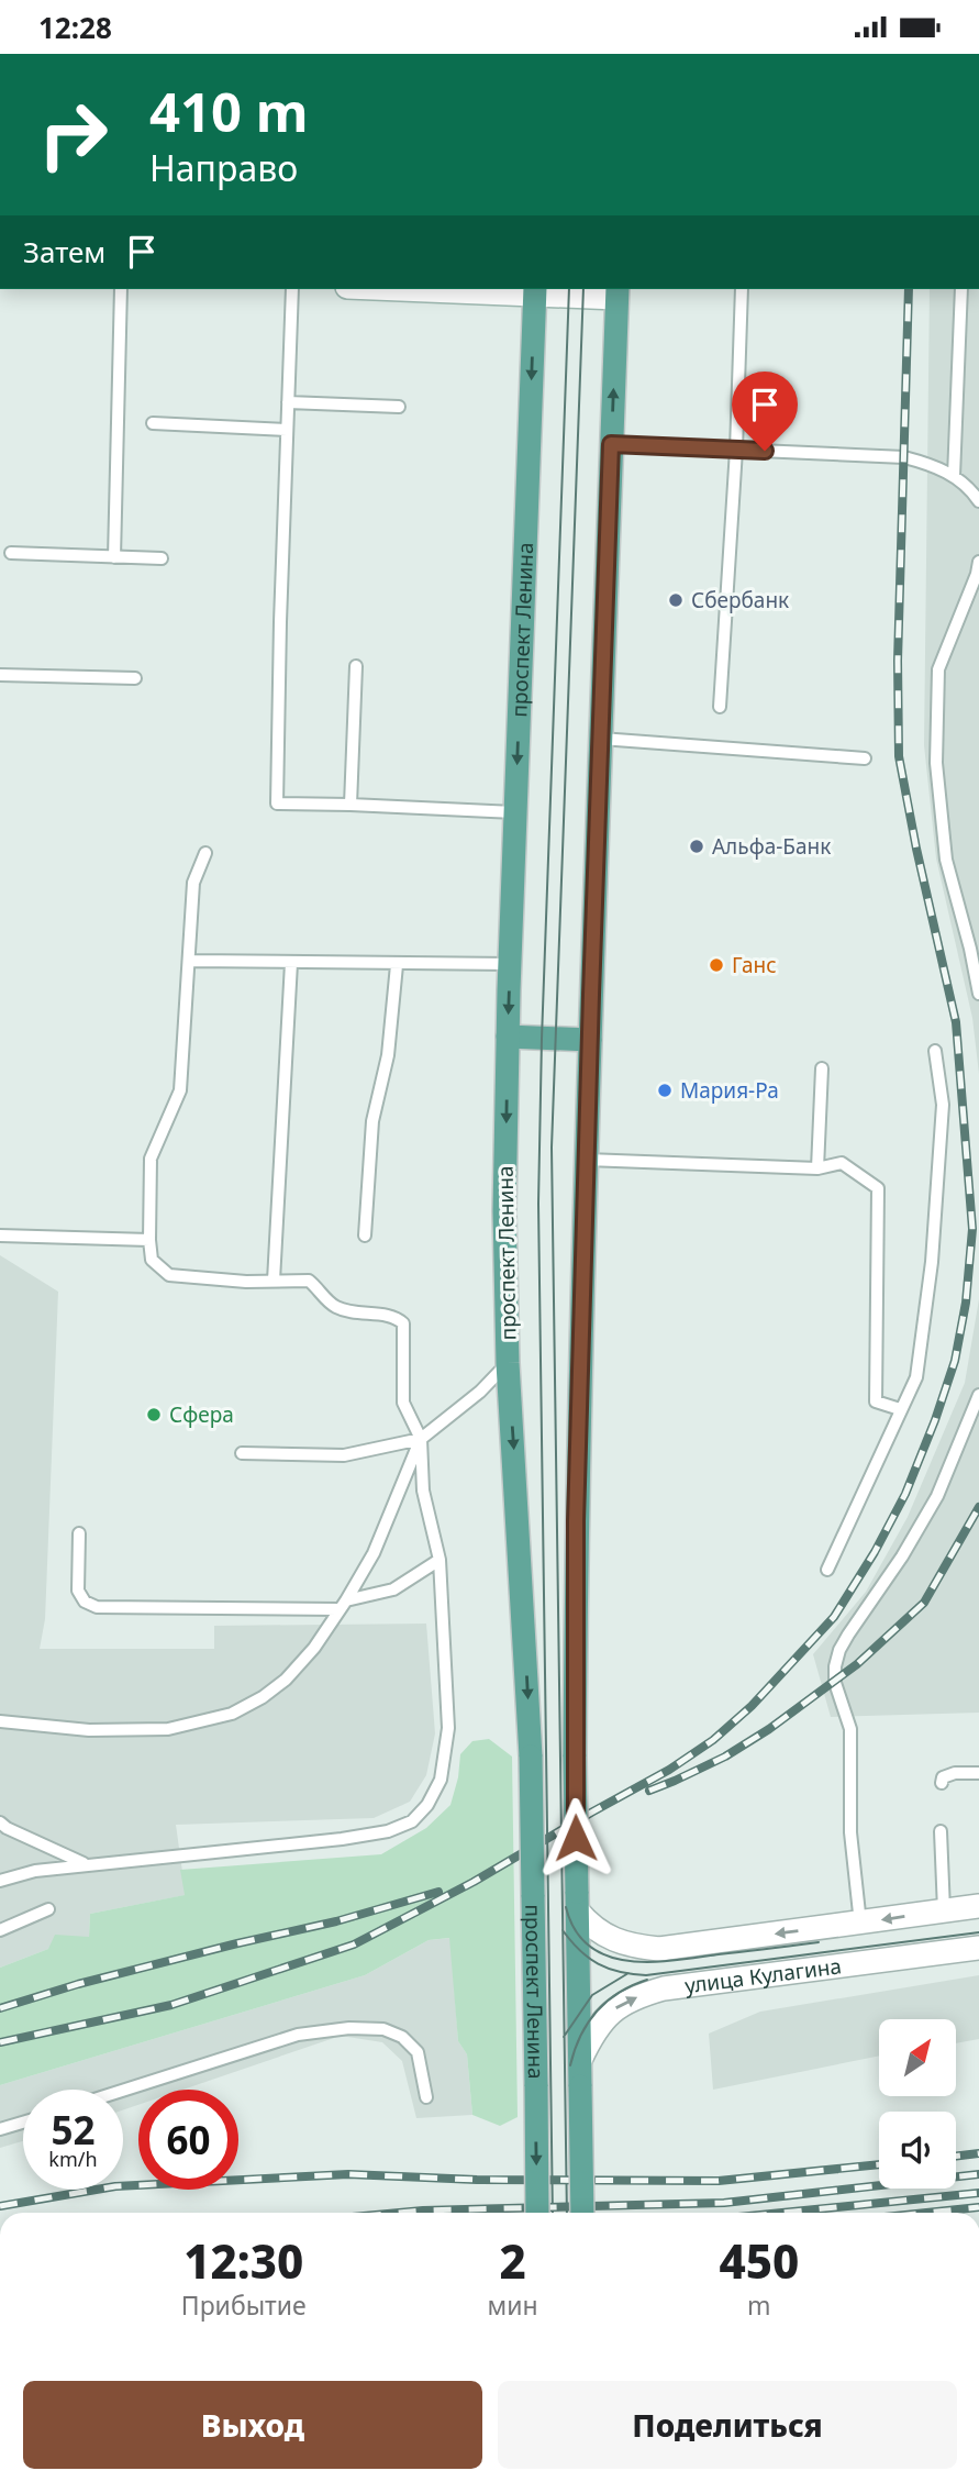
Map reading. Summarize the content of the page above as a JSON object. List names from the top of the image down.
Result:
{
  "streets": {
    "main road": ["проспект Ленина"],
    "street": ["улица Кулагина"]
  },
  "places": [
    "Сбербанк",
    "Альфа-Банк",
    "Ганс",
    "Мария-Ра",
    "Сфера"
  ],
  "north": "top right",
  "page": {
    "status": "12:28",
    "turn": ["410 m", "Направо"],
    "then": "Затем",
    "speed": "52 km/h",
    "limit": "60",
    "eta": [
      "12:30",
      "Прибытие",
      "2",
      "мин",
      "450",
      "m"
    ],
    "buttons": ["Выход", "Поделиться"]
  }
}
